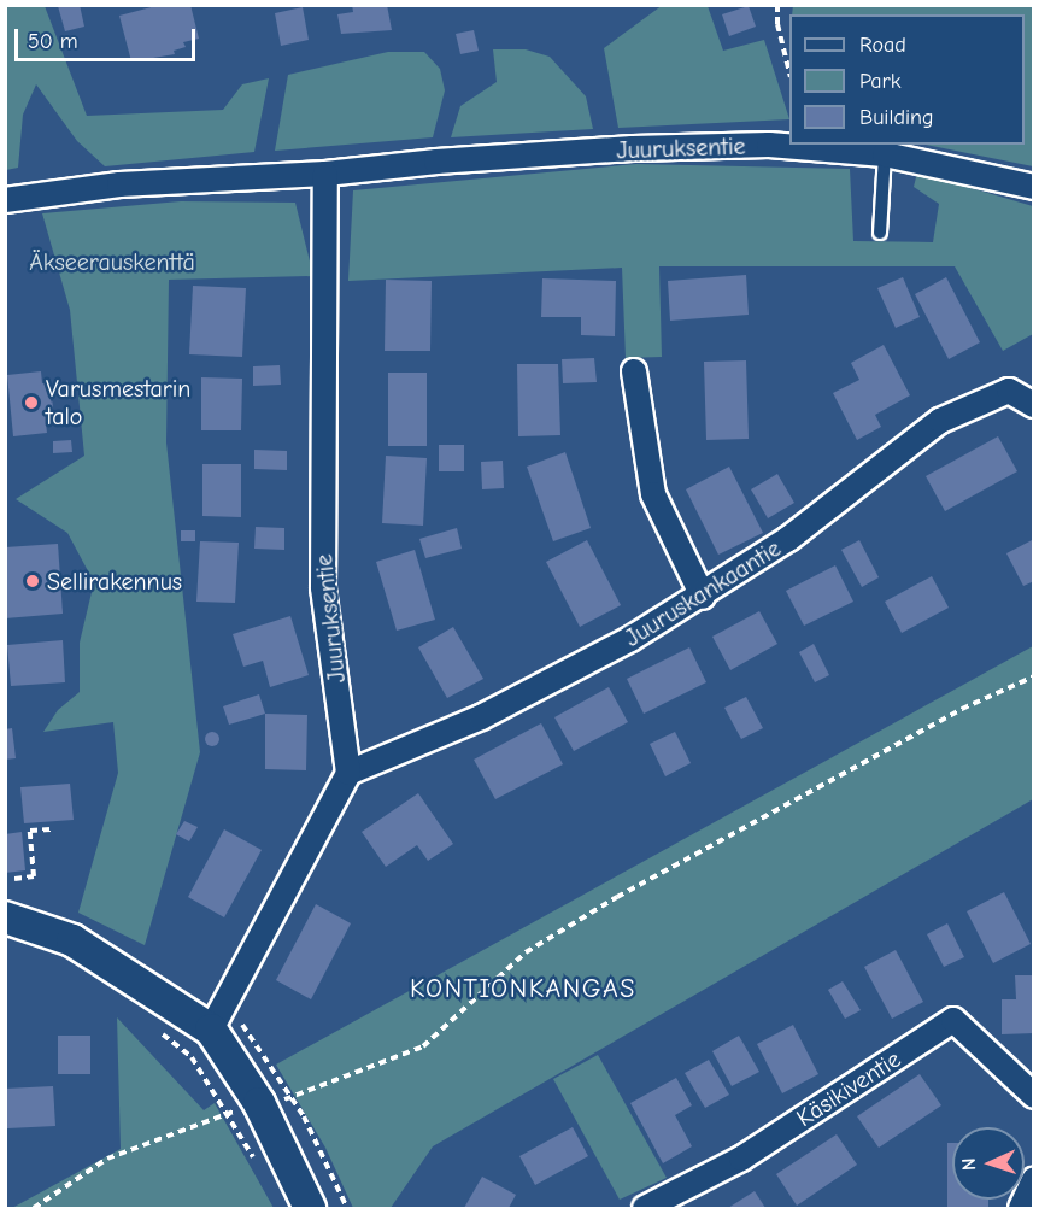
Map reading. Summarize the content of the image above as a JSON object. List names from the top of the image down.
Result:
{
  "streets": {
    "street": ["Juuruksentie", "Juuruskankaantie", "Käsikiventie"]
  },
  "crossings": [
    ["Juuruksentie", "Juuruskankaantie"]
  ],
  "districts": ["KONTIONKANGAS"],
  "parks": ["Äkseerauskenttä"],
  "places": ["Varusmestarin talo", "Sellirakennus"],
  "legend": ["Road", "Park", "Building"],
  "scale_bar": "50 m",
  "north": "left"
}
